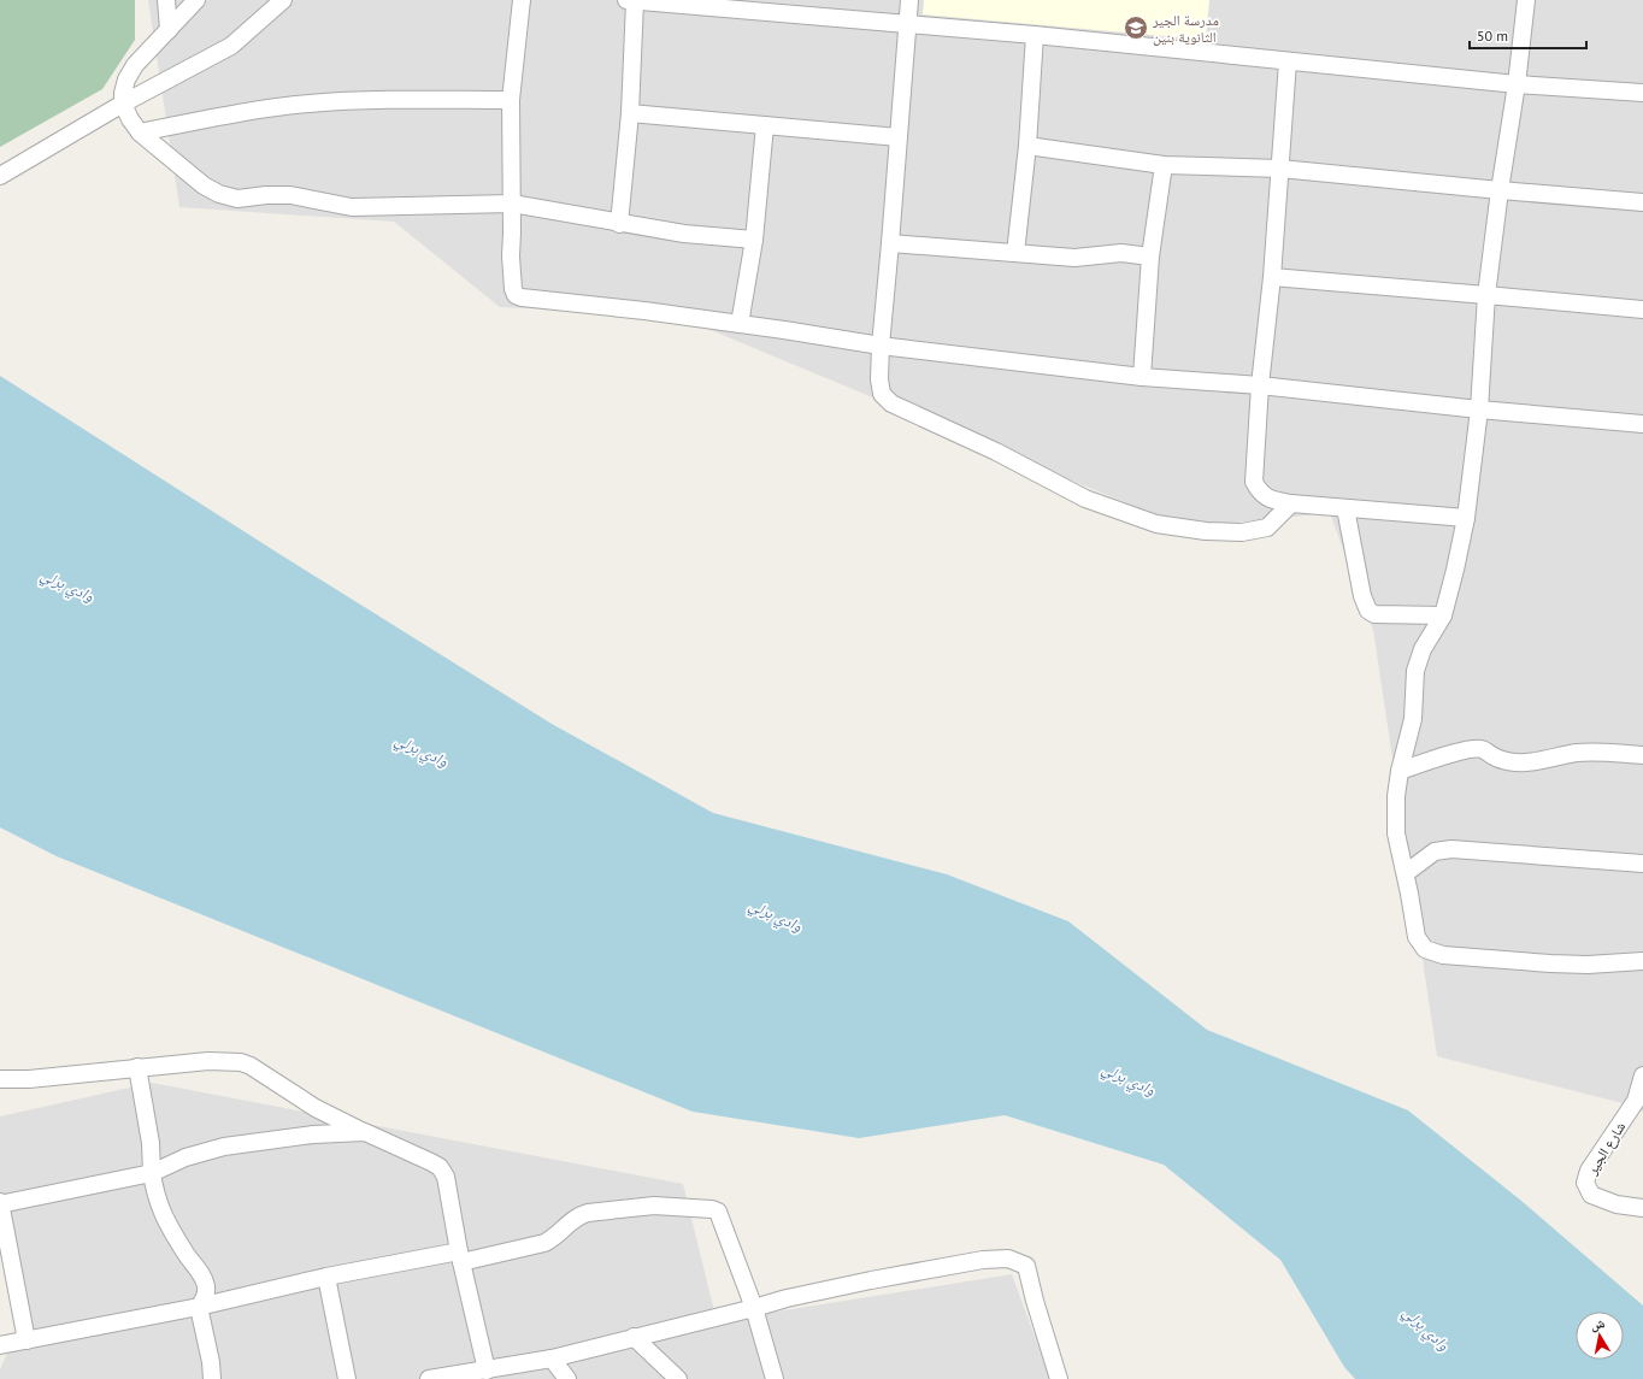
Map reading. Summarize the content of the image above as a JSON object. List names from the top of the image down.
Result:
{
  "streets": {
    "street": ["شارع الجير"]
  },
  "water": ["وادي برلي"],
  "places": {
    "school or university": ["مدرسة الجير الثانوية بنين"]
  },
  "scale_bar": "50 m",
  "north": "top"
}
